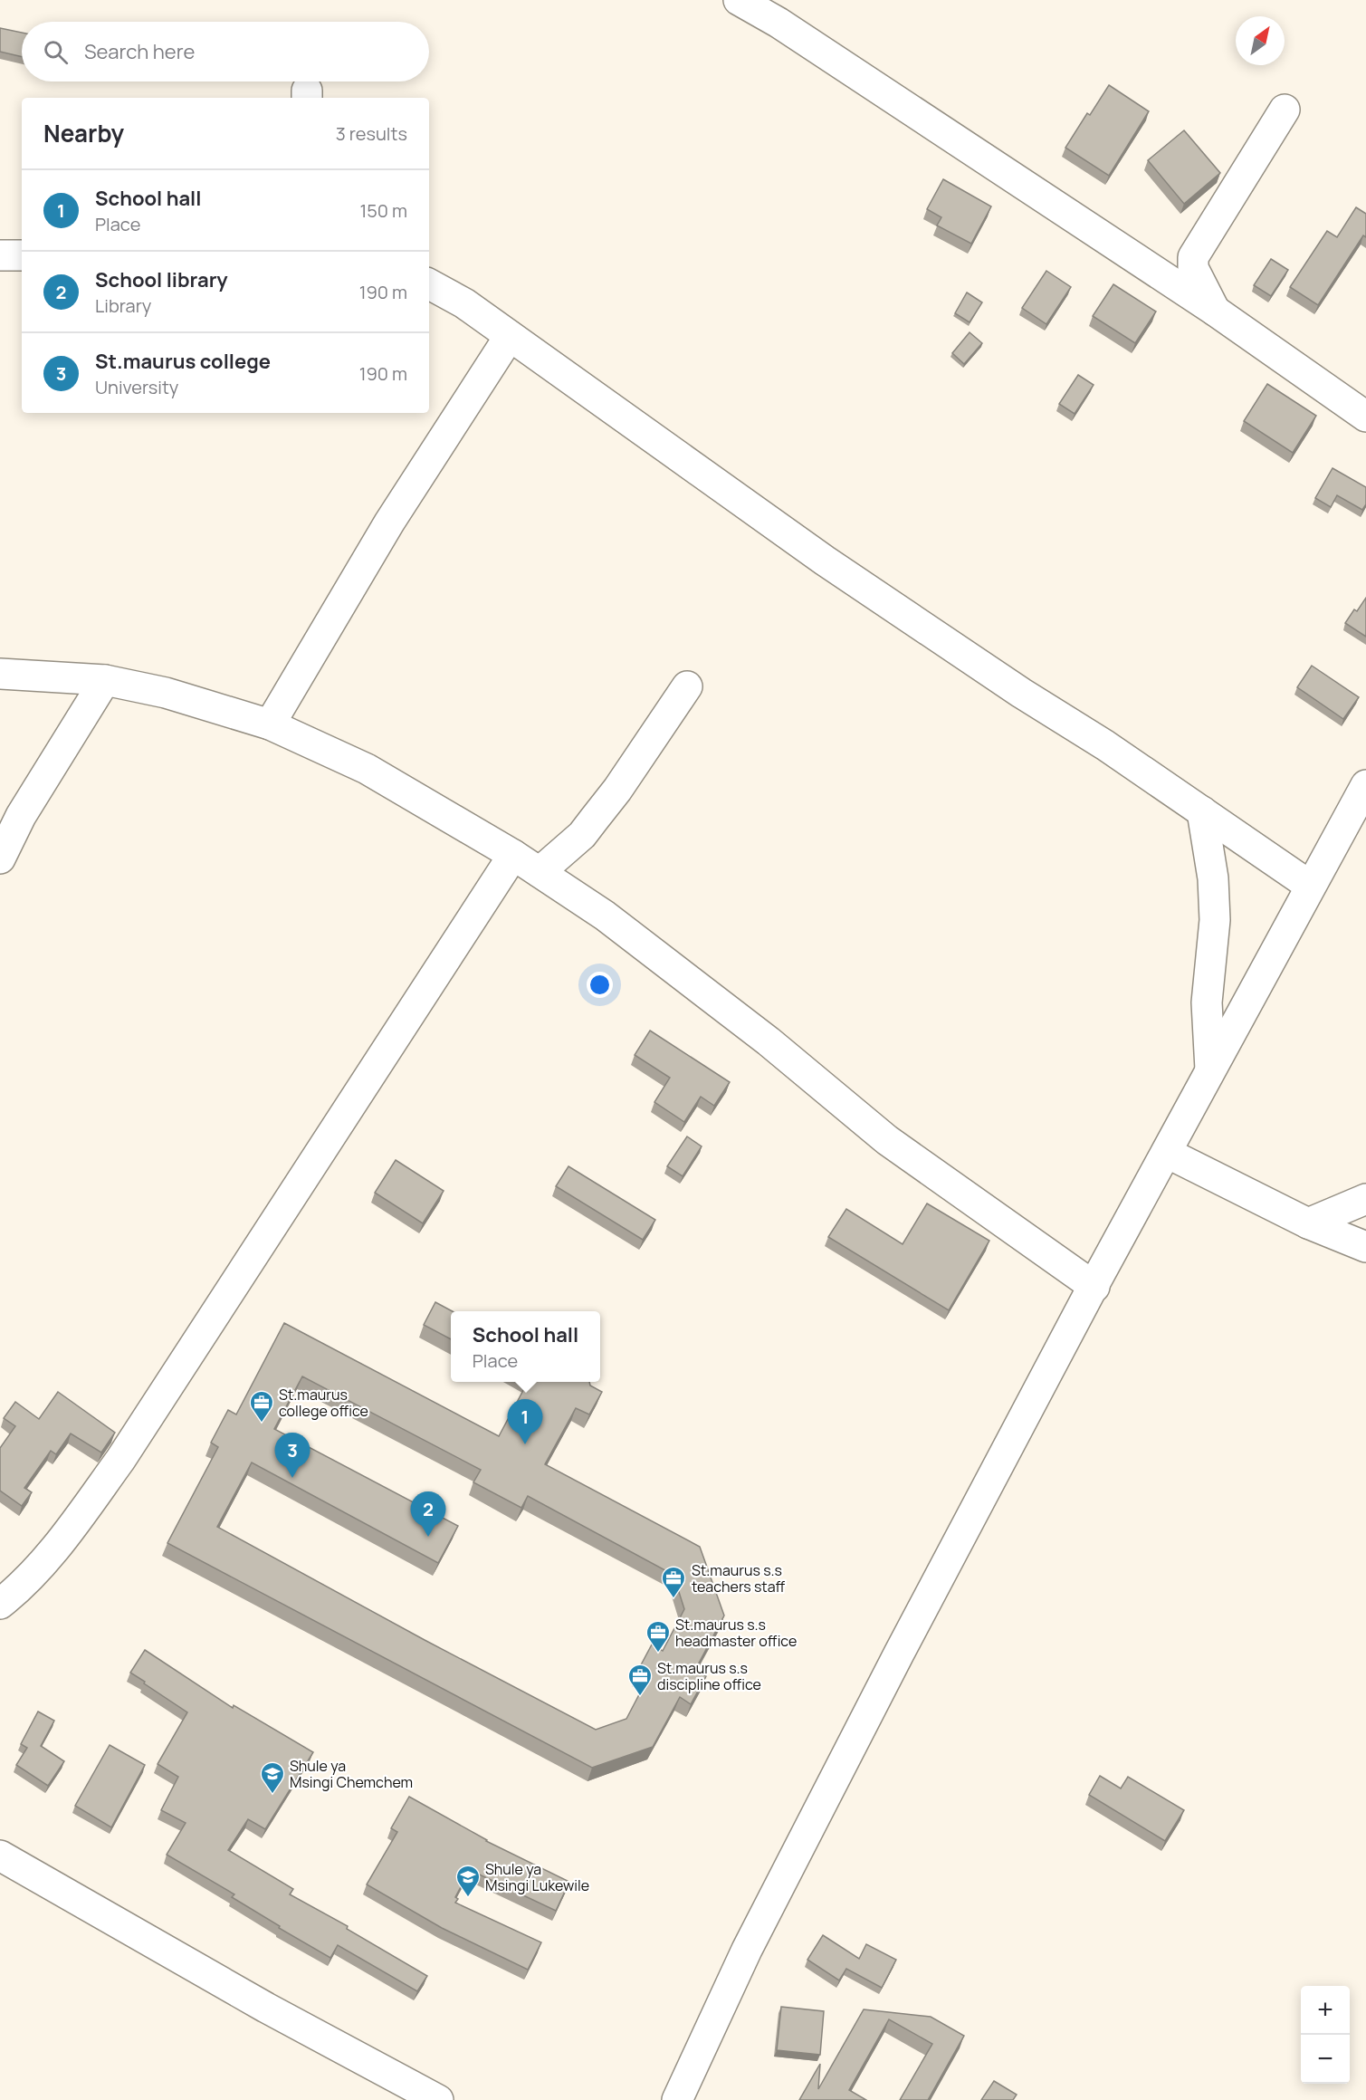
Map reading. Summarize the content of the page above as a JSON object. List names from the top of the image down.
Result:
{
  "places": {
    "office": [
      "St.maurus college office",
      "St.maurus s.s teachers staff",
      "St.maurus s.s headmaster office",
      "St.maurus s.s discipline office"
    ],
    "school or university": ["Shule ya Msingi Chemchem", "Shule ya Msingi Lukewile"]
  },
  "north": "top right",
  "page": {
    "search": "Search here",
    "heading": ["Nearby", "3 results"],
    "list": [
      {
        "mark": "1",
        "name": "School hall",
        "note": "Place",
        "value": "150 m"
      },
      {
        "mark": "2",
        "name": "School library",
        "note": "Library",
        "value": "190 m"
      },
      {
        "mark": "3",
        "name": "St.maurus college",
        "note": "University",
        "value": "190 m"
      }
    ],
    "popup": ["School hall", "Place"],
    "pins": ["1", "3", "2"],
    "map_buttons": ["+", "−"]
  }
}
